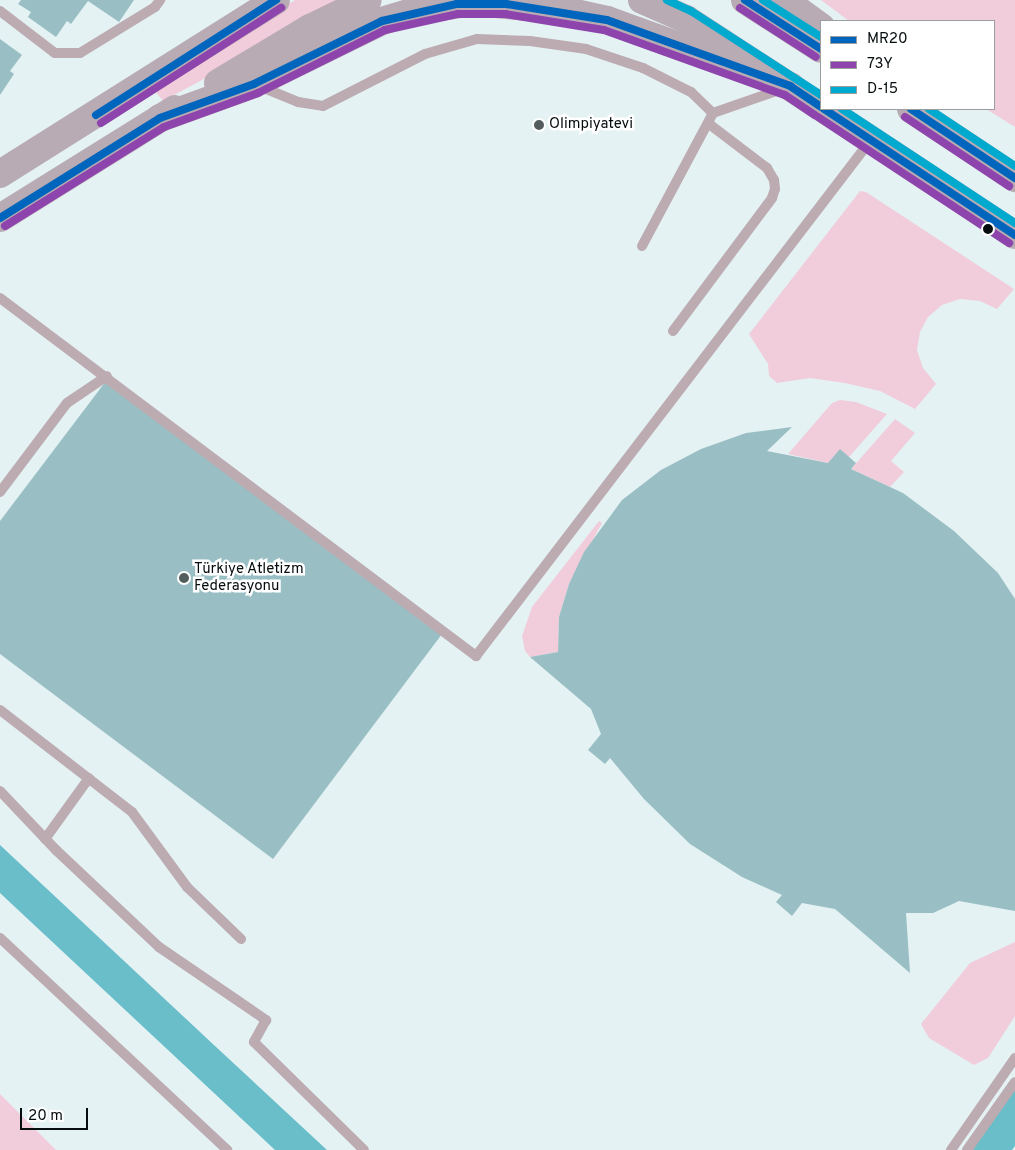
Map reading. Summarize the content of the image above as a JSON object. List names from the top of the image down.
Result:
{
  "places": ["Olimpiyatevi", "Türkiye Atletizm Federasyonu"],
  "lines": ["transit line MR20", "transit line D-15", "transit line 73Y"],
  "legend": ["MR20", "73Y", "D-15"],
  "scale_bar": "20 m"
}
